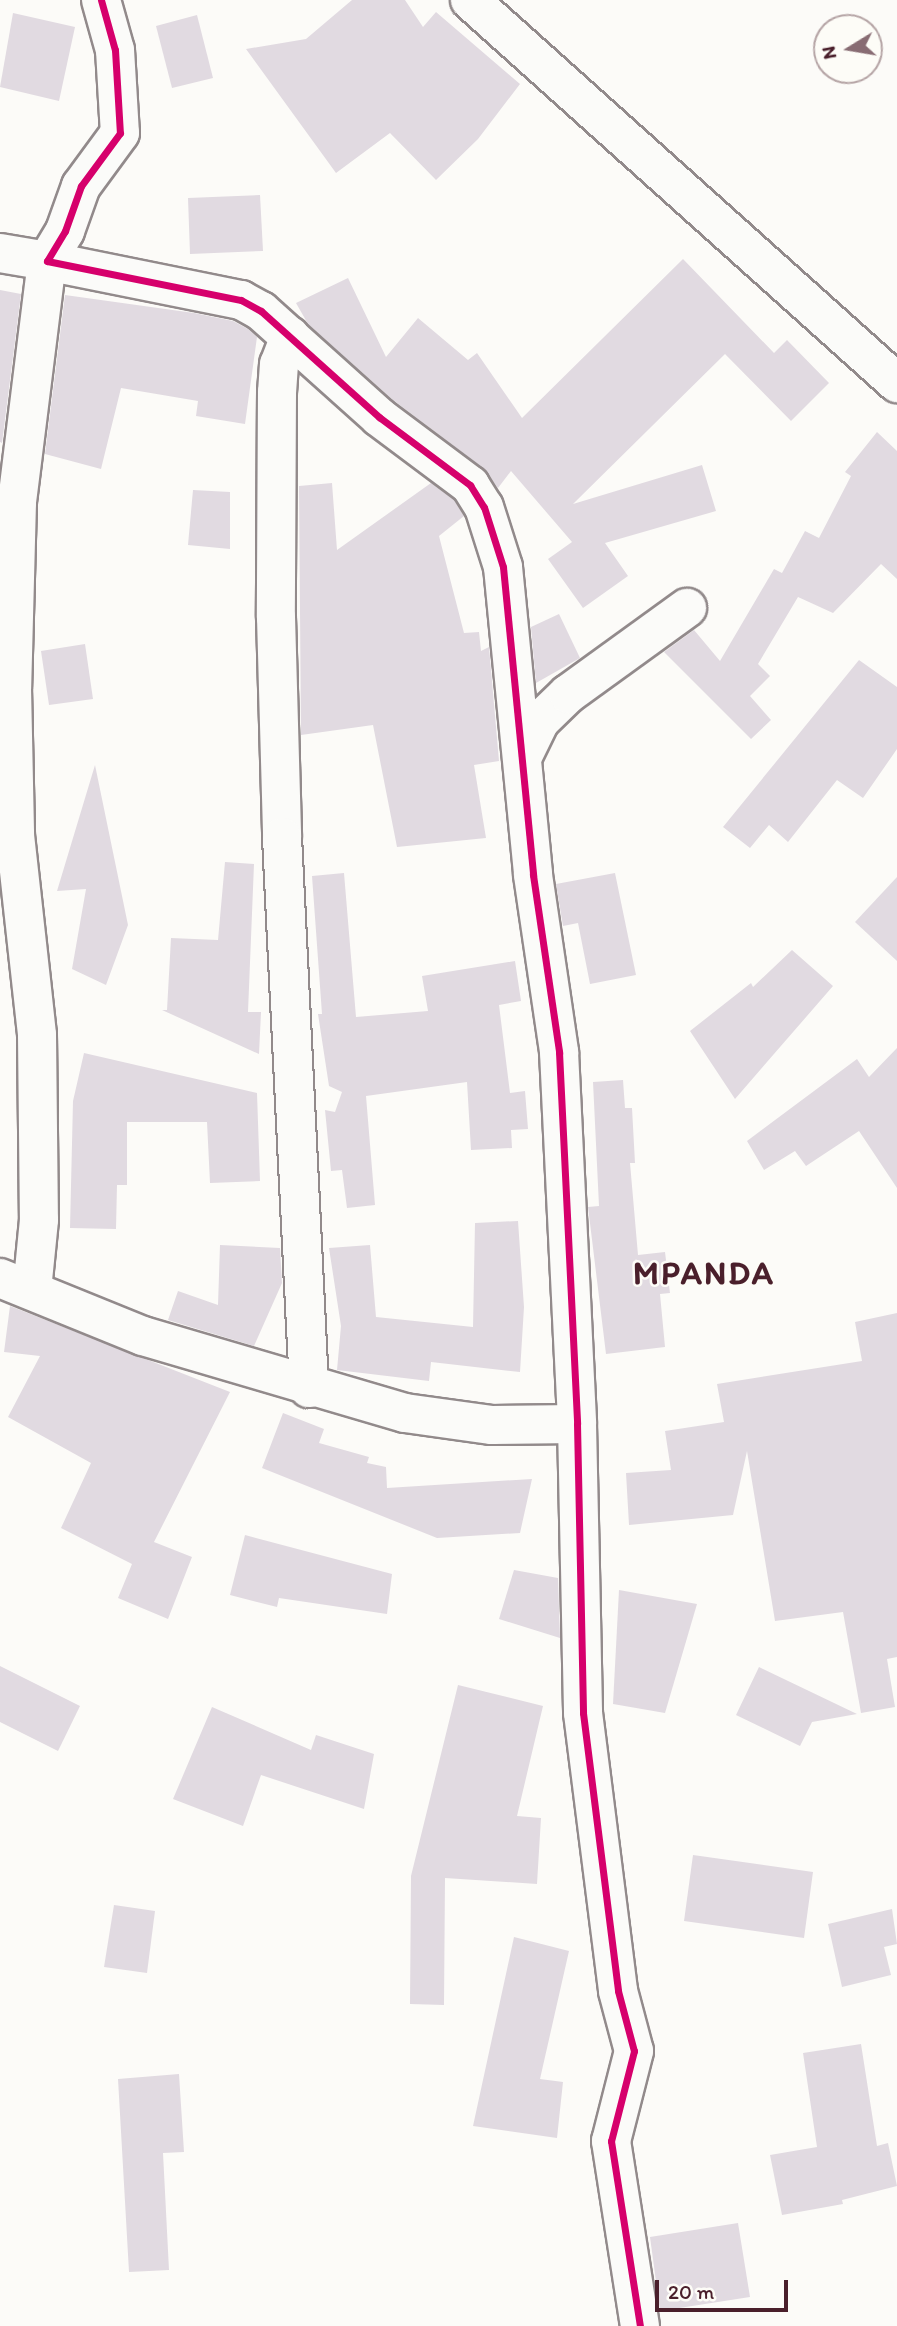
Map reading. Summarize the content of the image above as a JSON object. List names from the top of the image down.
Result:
{
  "districts": ["MPANDA"],
  "scale_bar": "20 m",
  "north": "left"
}
